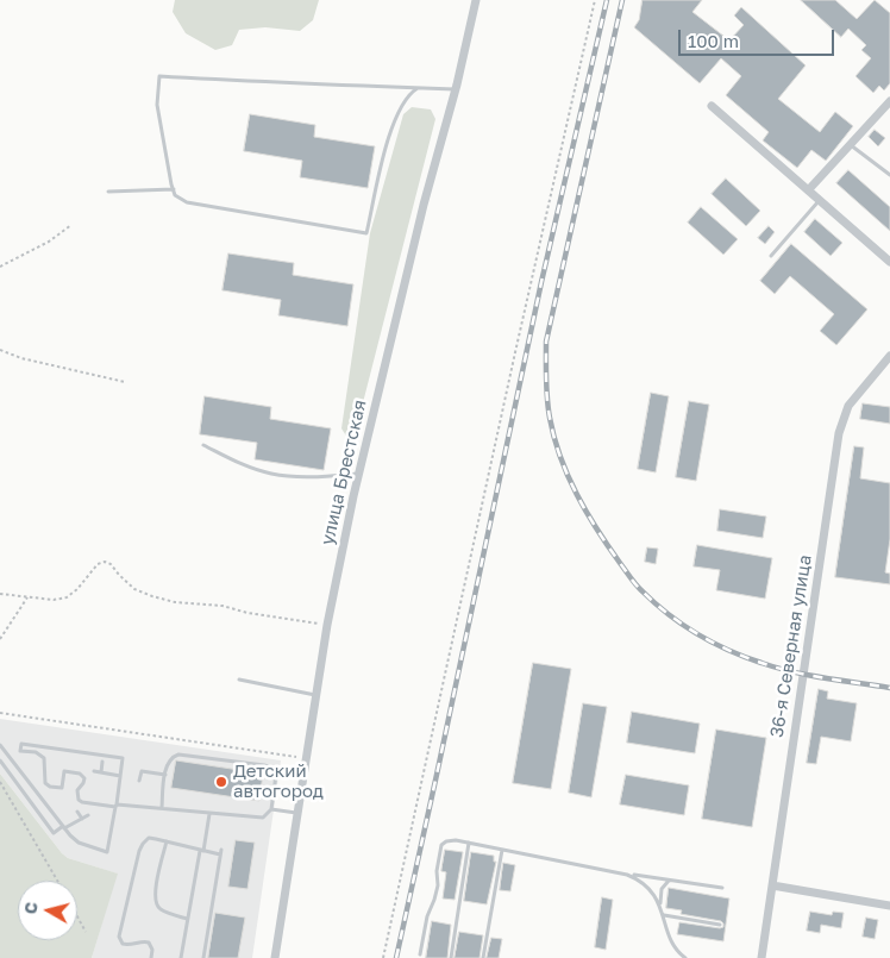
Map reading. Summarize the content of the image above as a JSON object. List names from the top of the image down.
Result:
{
  "streets": {
    "street": ["улица Брестская", "36-я Северная улица"]
  },
  "places": ["Детский автогород"],
  "scale_bar": "100 m",
  "north": "left"
}
